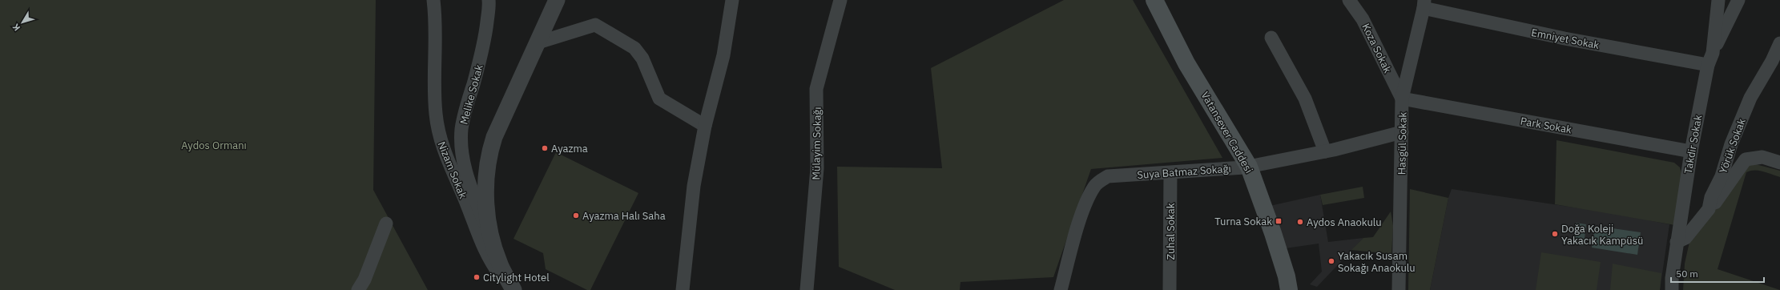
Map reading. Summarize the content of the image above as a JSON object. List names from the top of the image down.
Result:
{
  "streets": {
    "main road": ["Vatansever Caddesi"],
    "street": [
      "Emniyet Sokak",
      "Koza Sokak",
      "Melike Sokak",
      "Park Sokak",
      "Mülayim Sokağı",
      "Hasgül Sokak",
      "Takdir Sokak",
      "Yörük Sokak",
      "Nizam Sokak",
      "Suya Batmaz Sokağı",
      "Zuhal Sokak"
    ]
  },
  "crossings": [
    ["Emniyet Sokak", "Hasgül Sokak"],
    ["Emniyet Sokak", "Takdir Sokak"],
    ["Koza Sokak", "Park Sokak"],
    ["Koza Sokak", "Hasgül Sokak"],
    ["Park Sokak", "Hasgül Sokak"],
    ["Park Sokak", "Takdir Sokak"],
    ["Vatansever Caddesi", "Suya Batmaz Sokağı"],
    ["Hasgül Sokak", "Suya Batmaz Sokağı"],
    ["Takdir Sokak", "Yörük Sokak"],
    ["Suya Batmaz Sokağı", "Zuhal Sokak"]
  ],
  "parks": ["Aydos Ormanı"],
  "places": {
    "other": [
      "Ayazma",
      "Ayazma Halı Saha",
      "Aydos Anaokulu",
      "Doğa Koleji Yakacık Kampüsü",
      "Yakacık Susam Sokağı Anaokulu",
      "Citylight Hotel"
    ],
    "transit": ["Turna Sokak"]
  },
  "scale_bar": "50 m",
  "north": "bottom left"
}
